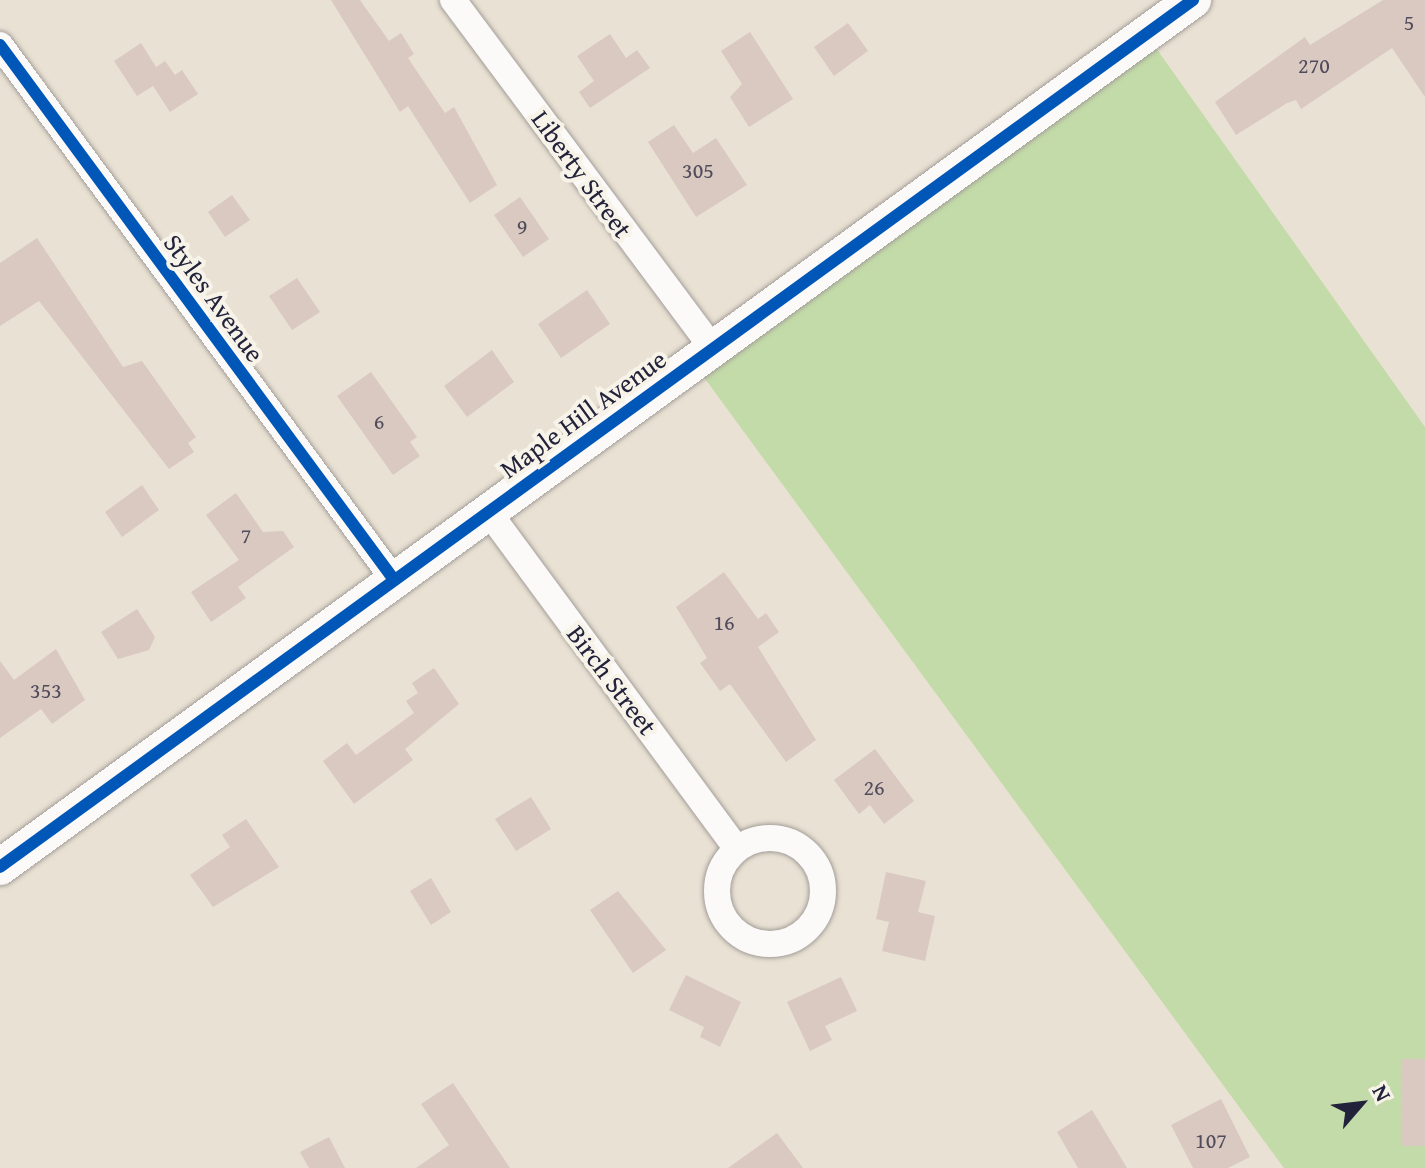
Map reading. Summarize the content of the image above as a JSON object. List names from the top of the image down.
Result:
{
  "streets": {
    "street": [
      "Liberty Street",
      "Styles Avenue",
      "Maple Hill Avenue",
      "Birch Street"
    ]
  },
  "crossings": [
    ["Liberty Street", "Maple Hill Avenue"],
    ["Styles Avenue", "Maple Hill Avenue"],
    ["Maple Hill Avenue", "Birch Street"]
  ],
  "house_numbers": [
    "5",
    "270",
    "305",
    "9",
    "6",
    "7",
    "16",
    "353",
    "26",
    "107"
  ],
  "north": "top right"
}
